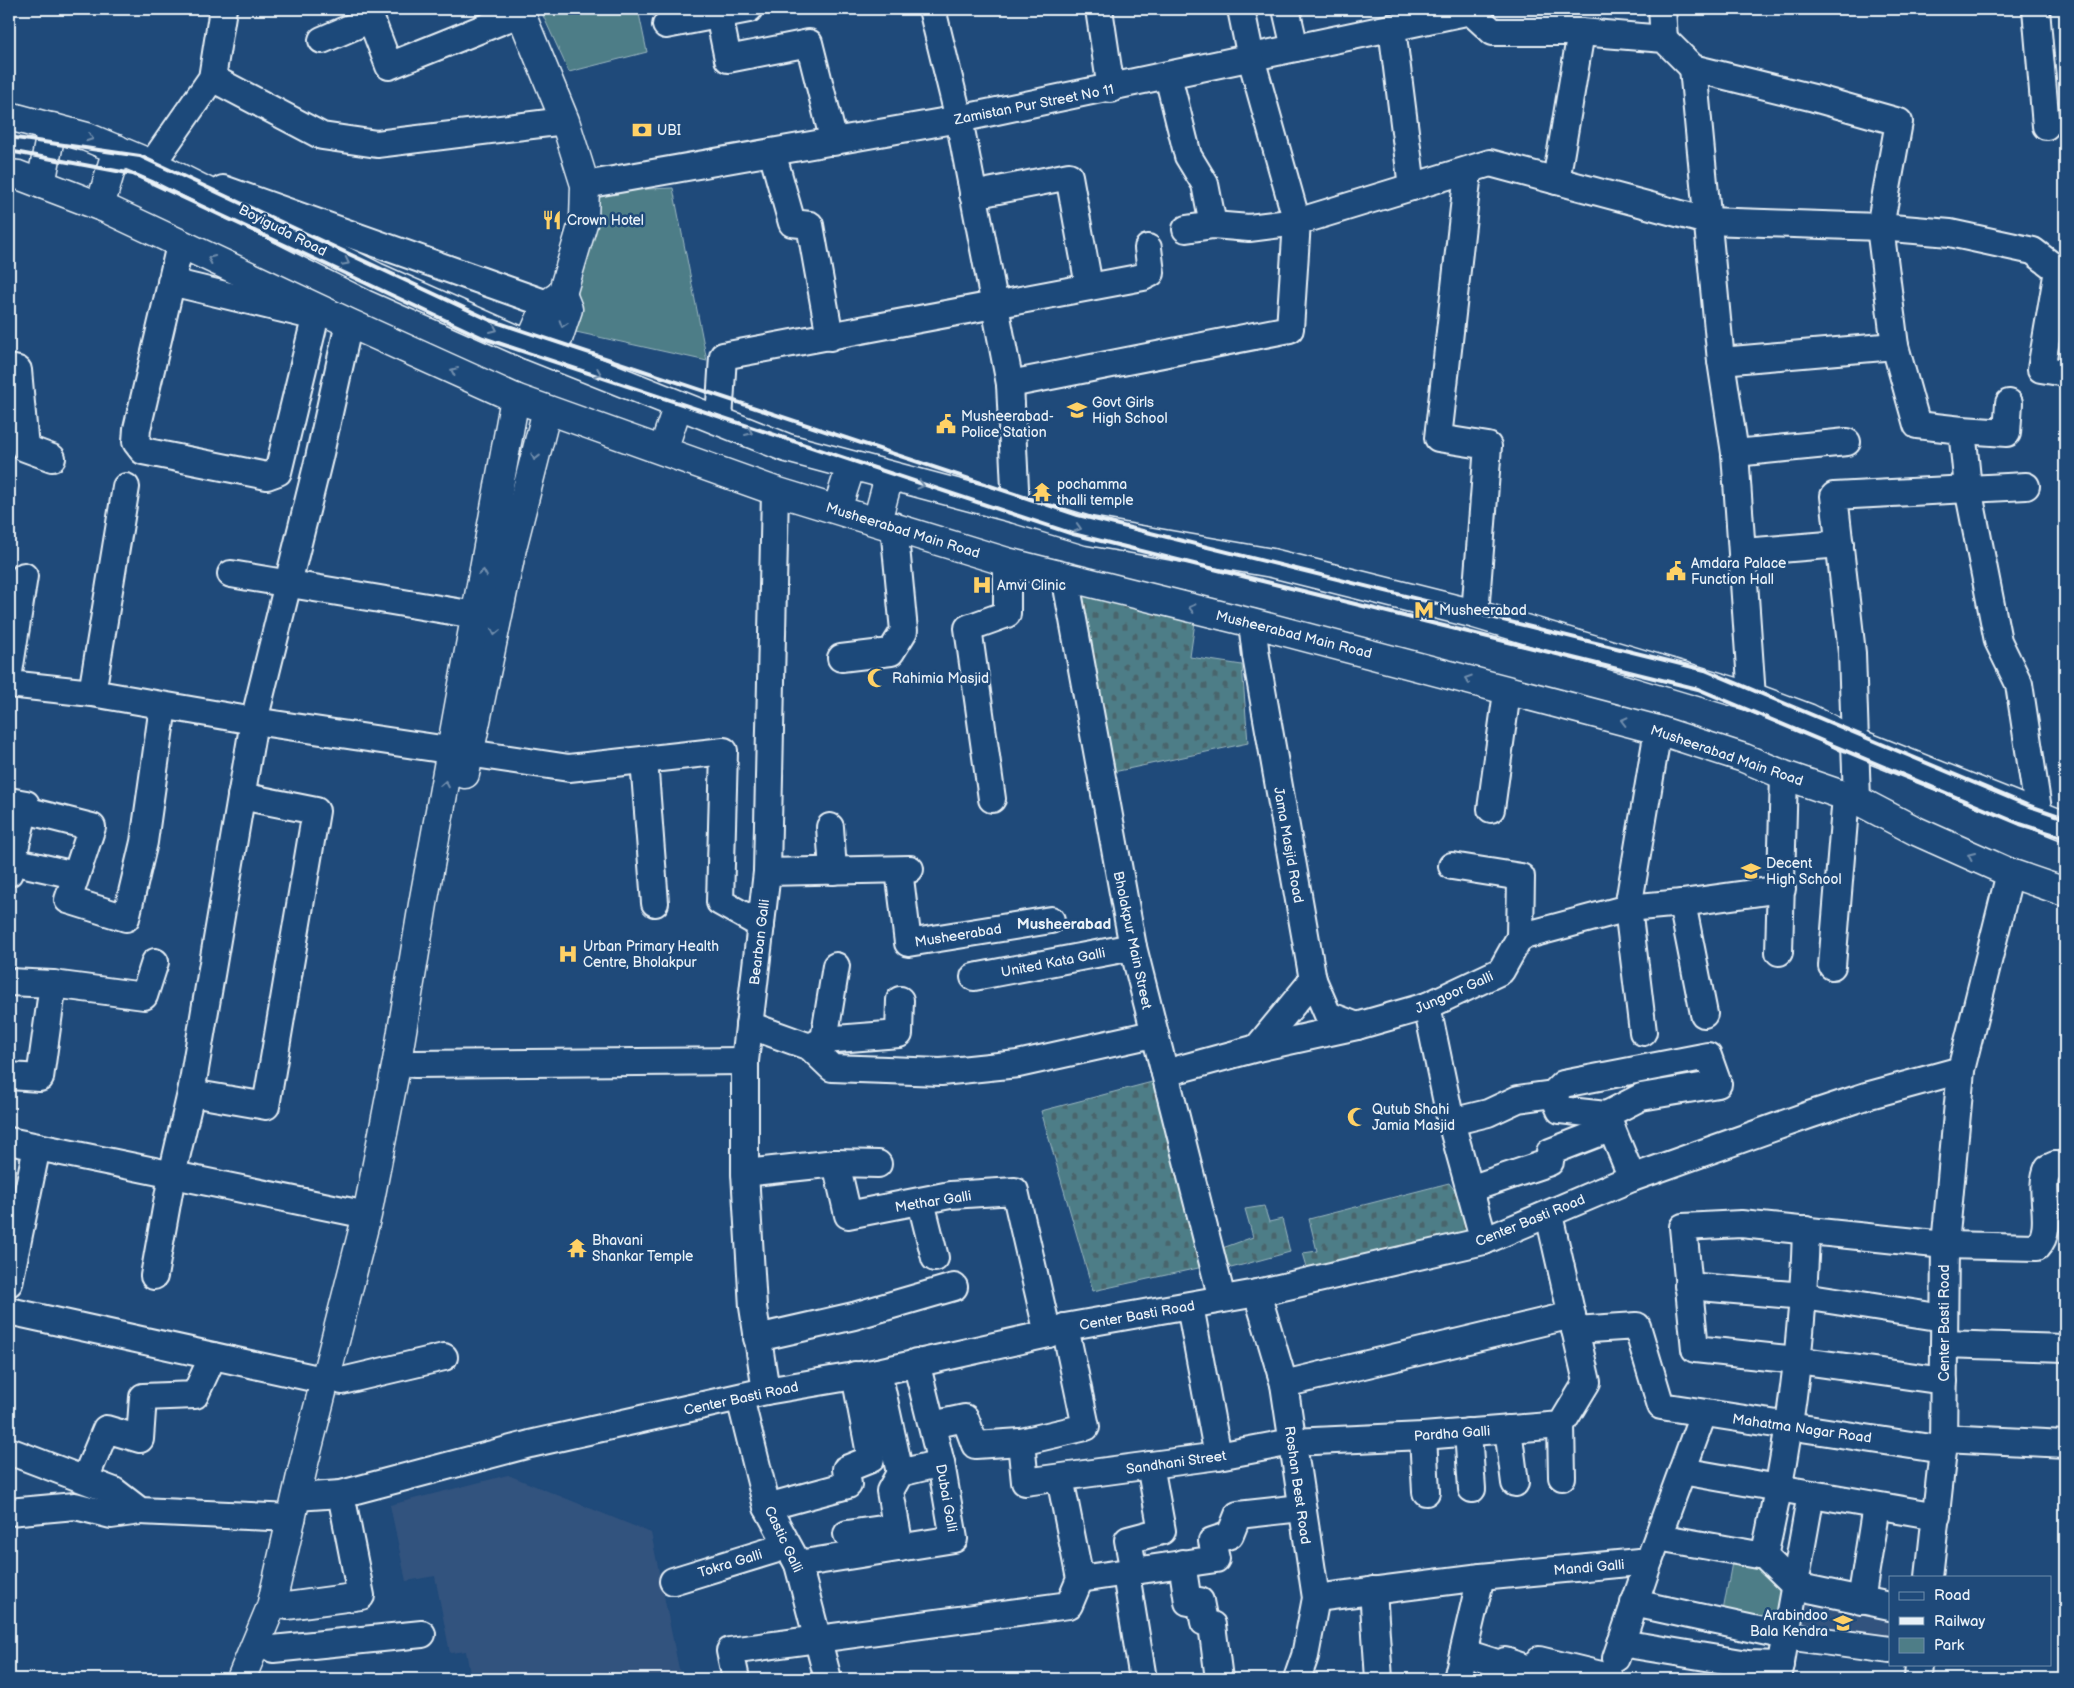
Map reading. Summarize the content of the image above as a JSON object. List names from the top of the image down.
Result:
{
  "streets": {
    "main road": ["Boyiguda Road", "Musheerabad Main Road"],
    "street": [
      "Zamistan Pur Street No 11",
      "Jama Masjid Road",
      "Musheerabad",
      "Bholakpur Main Street",
      "Bearban Galli",
      "United Kata Galli",
      "Jungoor Galli",
      "Methar Galli",
      "Center Basti Road",
      "Mahatma Nagar Road",
      "Pardha Galli",
      "Sandhani Street",
      "Roshan Best Road",
      "Dubai Galli",
      "Castic Galli",
      "Tokra Galli",
      "Mandi Galli"
    ]
  },
  "crossings": [
    ["Musheerabad Main Road", "Jama Masjid Road"],
    ["Musheerabad Main Road", "Bholakpur Main Street"],
    ["Musheerabad Main Road", "Bearban Galli"],
    ["Musheerabad Main Road", "Center Basti Road"],
    ["Bholakpur Main Street", "United Kata Galli"],
    ["Bholakpur Main Street", "Center Basti Road"],
    ["Bearban Galli", "Center Basti Road"],
    ["Methar Galli", "Center Basti Road"],
    ["Center Basti Road", "Mahatma Nagar Road"],
    ["Center Basti Road", "Roshan Best Road"],
    ["Center Basti Road", "Dubai Galli"],
    ["Center Basti Road", "Castic Galli"],
    ["Pardha Galli", "Sandhani Street"],
    ["Pardha Galli", "Roshan Best Road"],
    ["Sandhani Street", "Roshan Best Road"],
    ["Roshan Best Road", "Mandi Galli"],
    ["Dubai Galli", "Castic Galli"],
    ["Dubai Galli", "Tokra Galli"],
    ["Castic Galli", "Tokra Galli"]
  ],
  "districts": ["Musheerabad"],
  "places": {
    "bank": ["UBI"],
    "restaurant": ["Crown Hotel"],
    "school or university": ["Govt Girls High School", "Decent High School", "Arabindoo Bala Kendra"],
    "public building": ["Musheerabad- Police Station", "Amdara Palace Function Hall"],
    "temple": ["pochamma thalli temple", "Bhavani Shankar Temple"],
    "hospital": ["Amvi Clinic", "Urban Primary Health Centre, Bholakpur"],
    "metro station": ["Musheerabad"],
    "mosque": ["Rahimia Masjid", "Qutub Shahi Jamia Masjid"]
  },
  "legend": ["Road", "Railway", "Park"]
}
